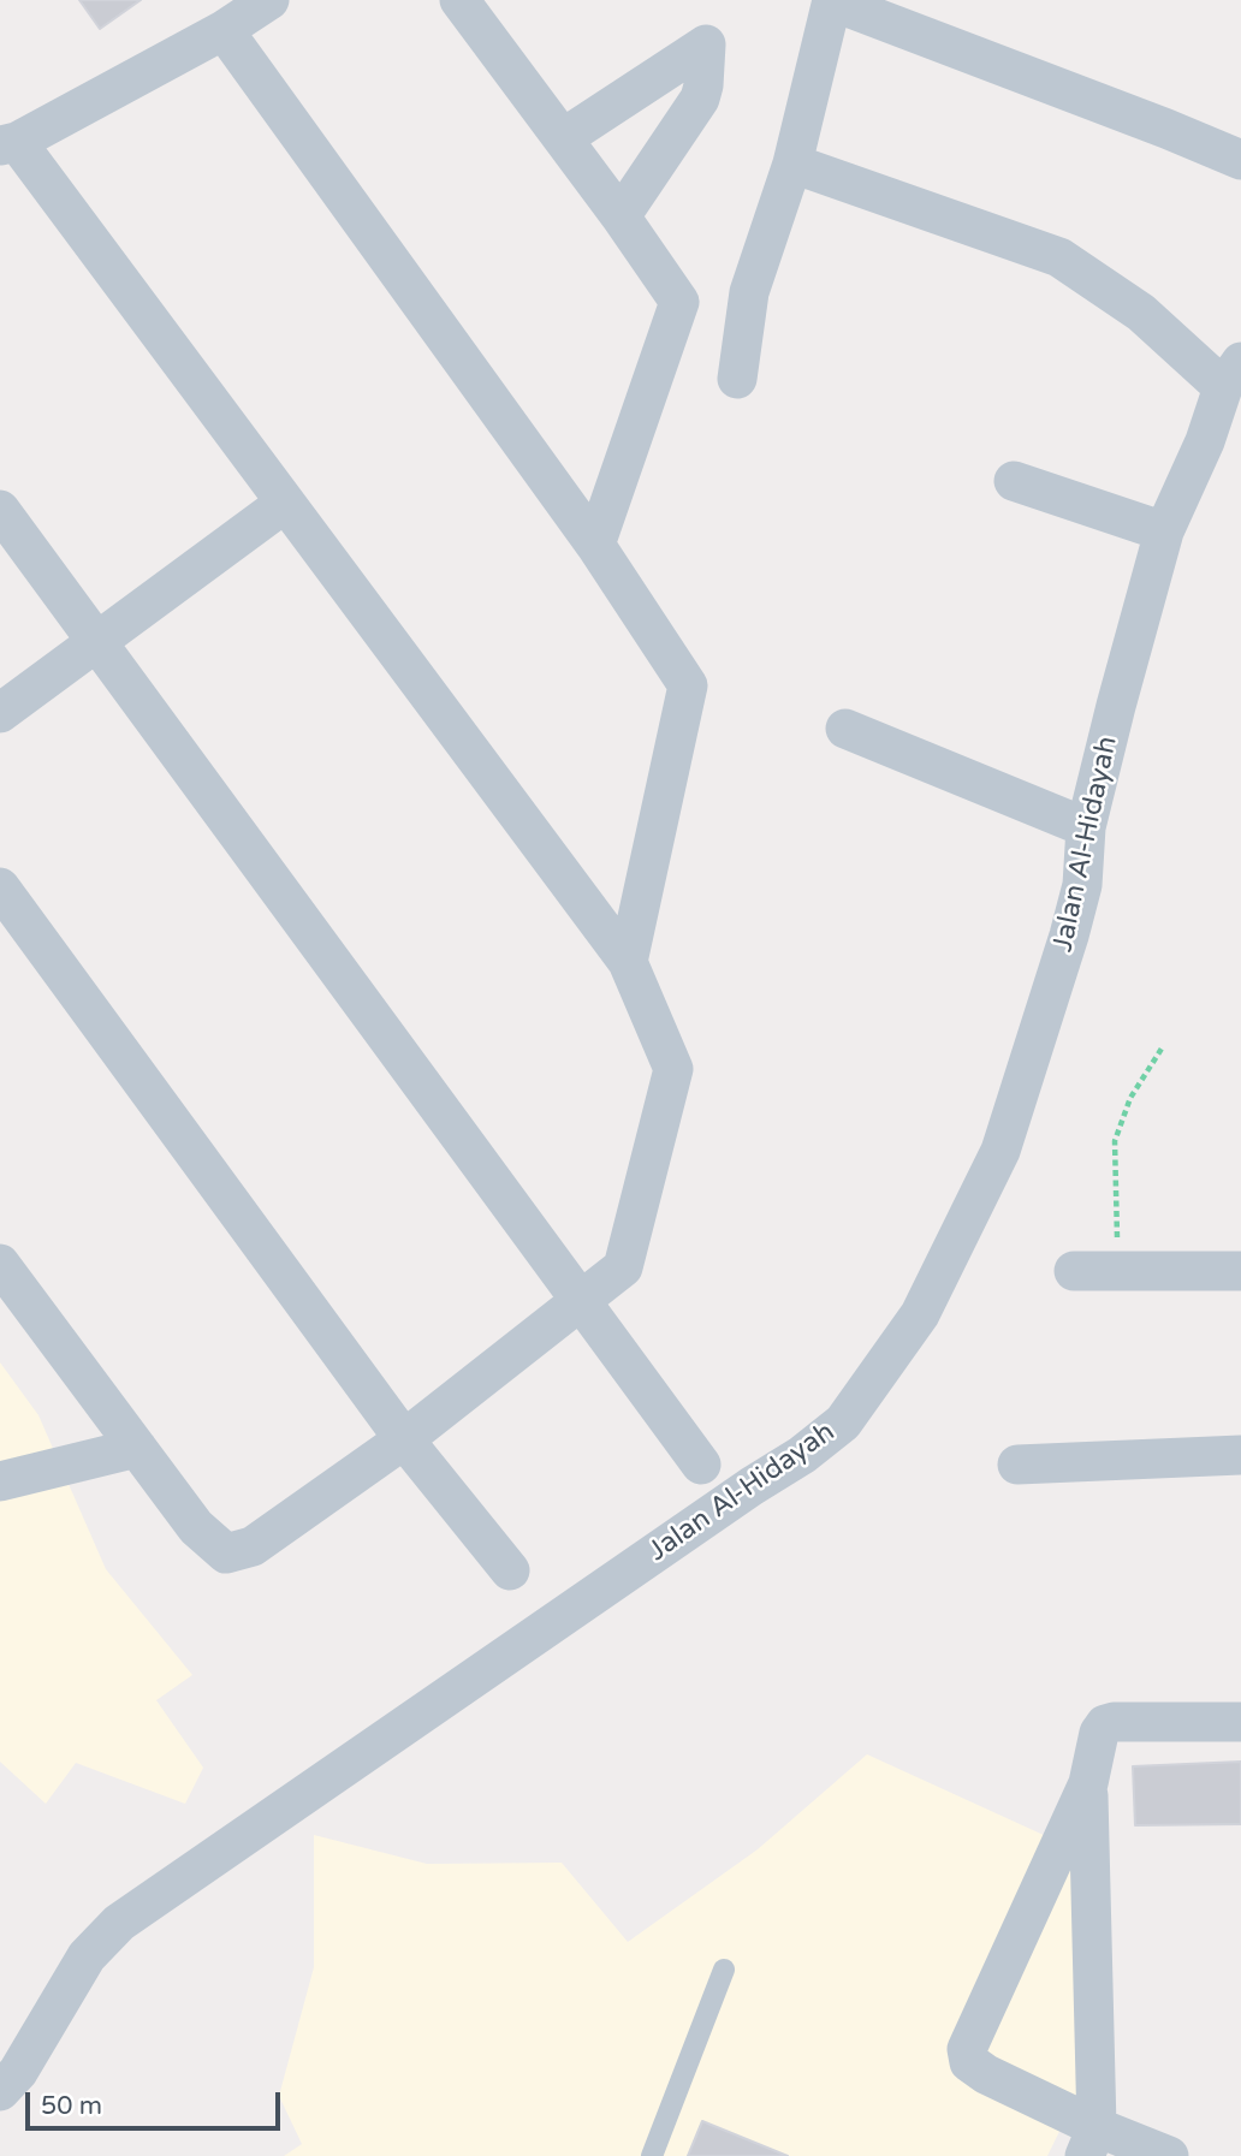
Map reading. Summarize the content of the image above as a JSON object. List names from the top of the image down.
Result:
{
  "streets": {
    "street": ["Jalan Al-Hidayah"]
  },
  "scale_bar": "50 m"
}
